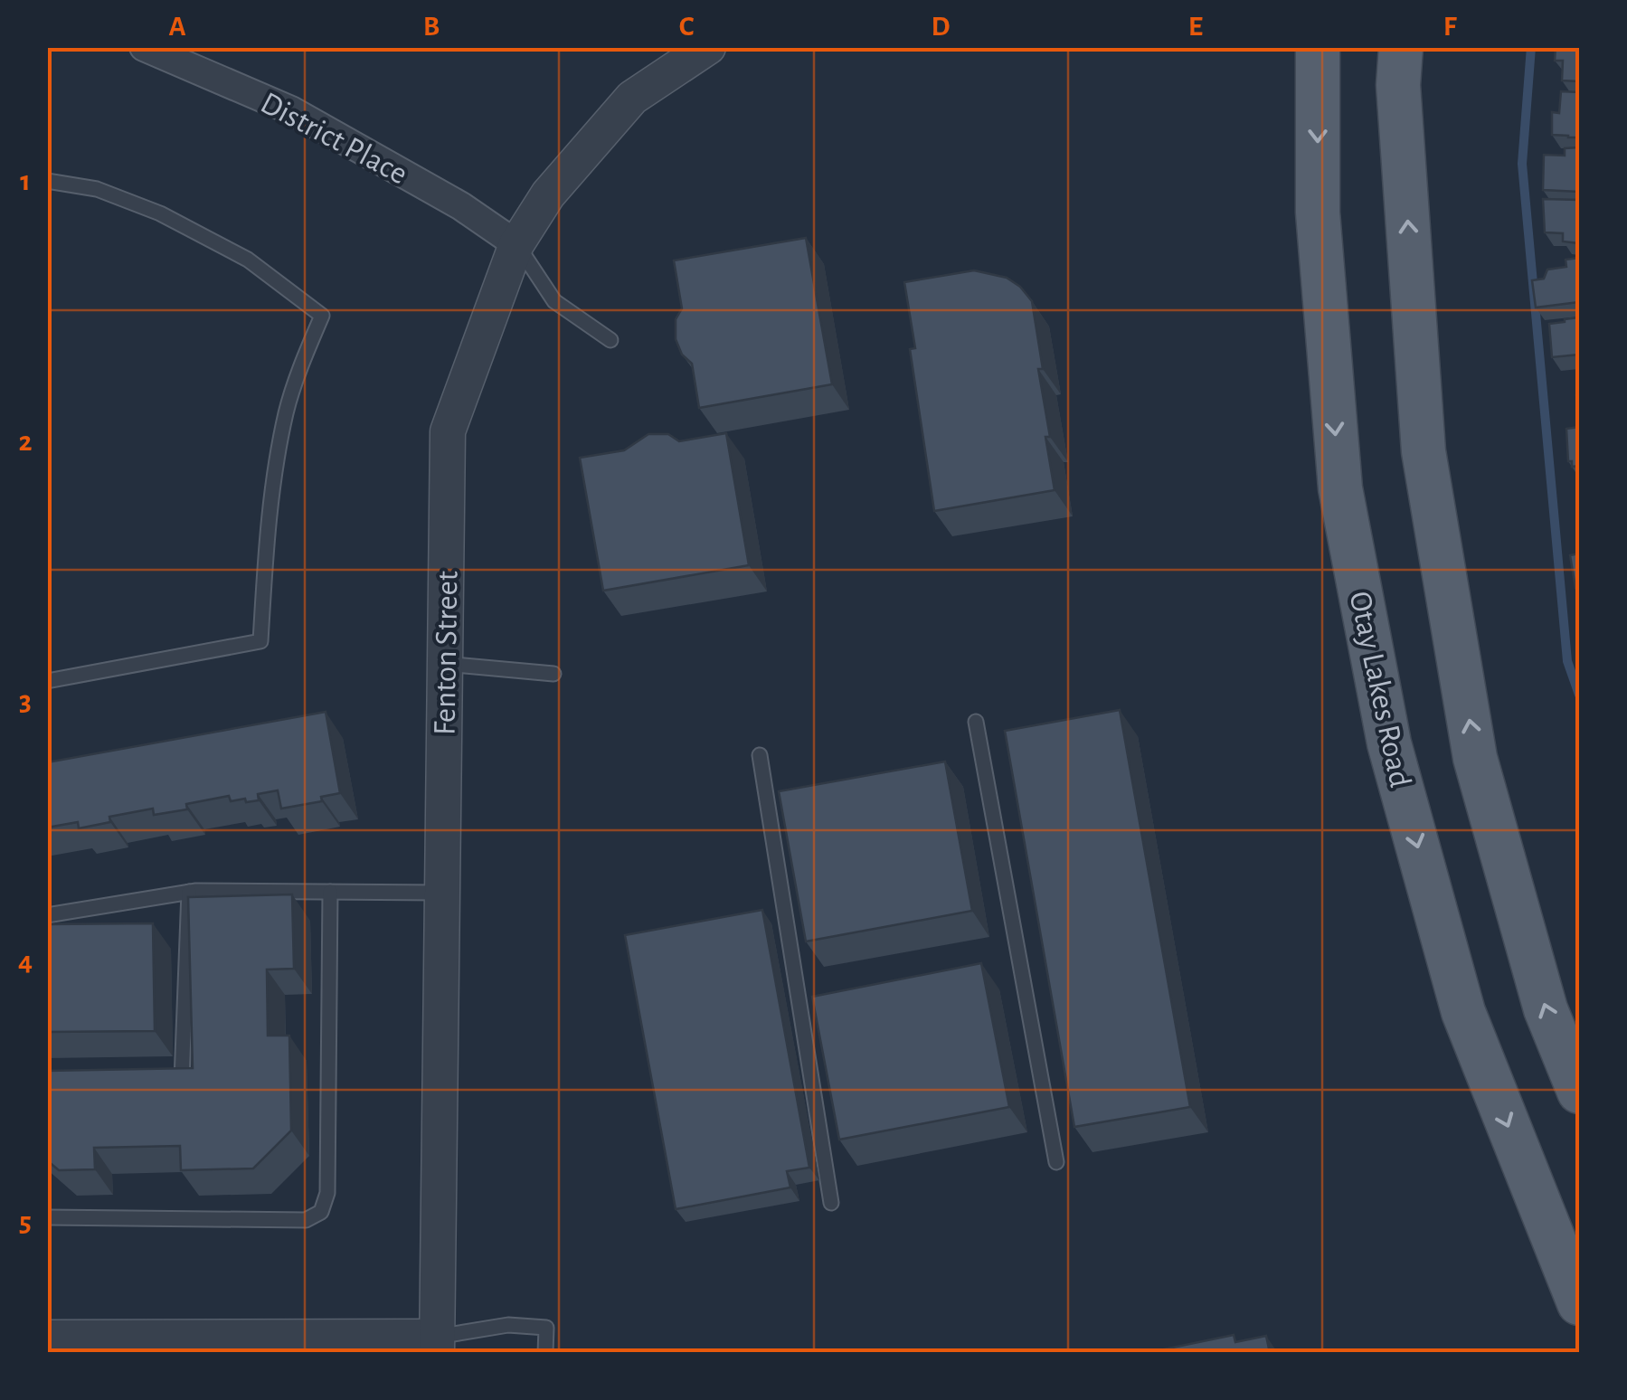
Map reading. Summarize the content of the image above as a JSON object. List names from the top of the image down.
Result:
{
  "streets": {
    "main road": ["Otay Lakes Road"],
    "street": ["District Place", "Fenton Street"]
  },
  "crossings": [
    ["District Place", "Fenton Street"]
  ],
  "grid": {
    "columns": [
      "A",
      "B",
      "C",
      "D",
      "E",
      "F"
    ],
    "rows": [
      "1",
      "2",
      "3",
      "4",
      "5"
    ]
  }
}
